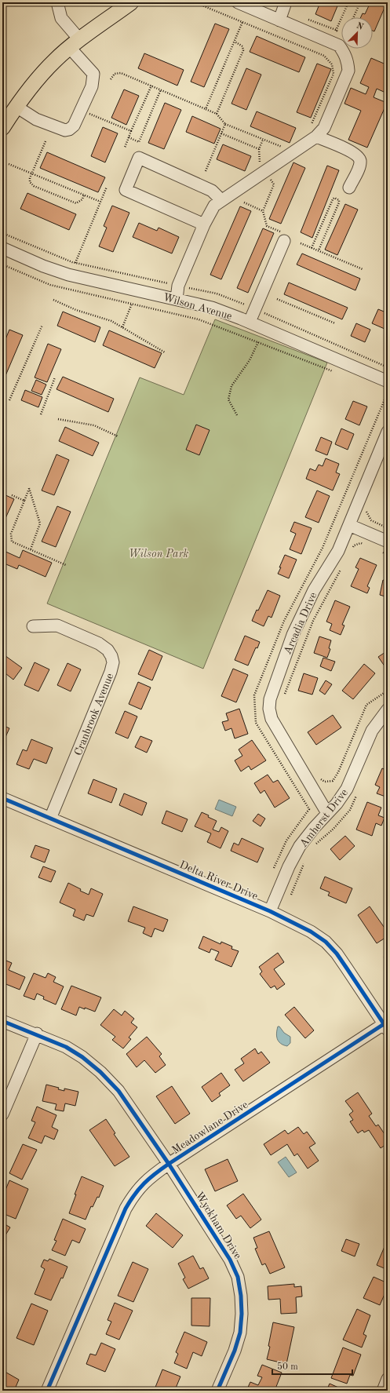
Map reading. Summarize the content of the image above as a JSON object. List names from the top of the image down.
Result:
{
  "streets": {
    "street": [
      "Wilson Avenue",
      "Arcadia Drive",
      "Cranbrook Avenue",
      "Amherst Drive",
      "Delta River Drive",
      "Meadowlane Drive",
      "Wyckham Drive"
    ]
  },
  "crossings": [
    ["Arcadia Drive", "Amherst Drive"],
    ["Cranbrook Avenue", "Delta River Drive"],
    ["Amherst Drive", "Delta River Drive"],
    ["Delta River Drive", "Meadowlane Drive"],
    ["Meadowlane Drive", "Wyckham Drive"]
  ],
  "parks": ["Wilson Park"],
  "scale_bar": "50 m",
  "north": "top right"
}
